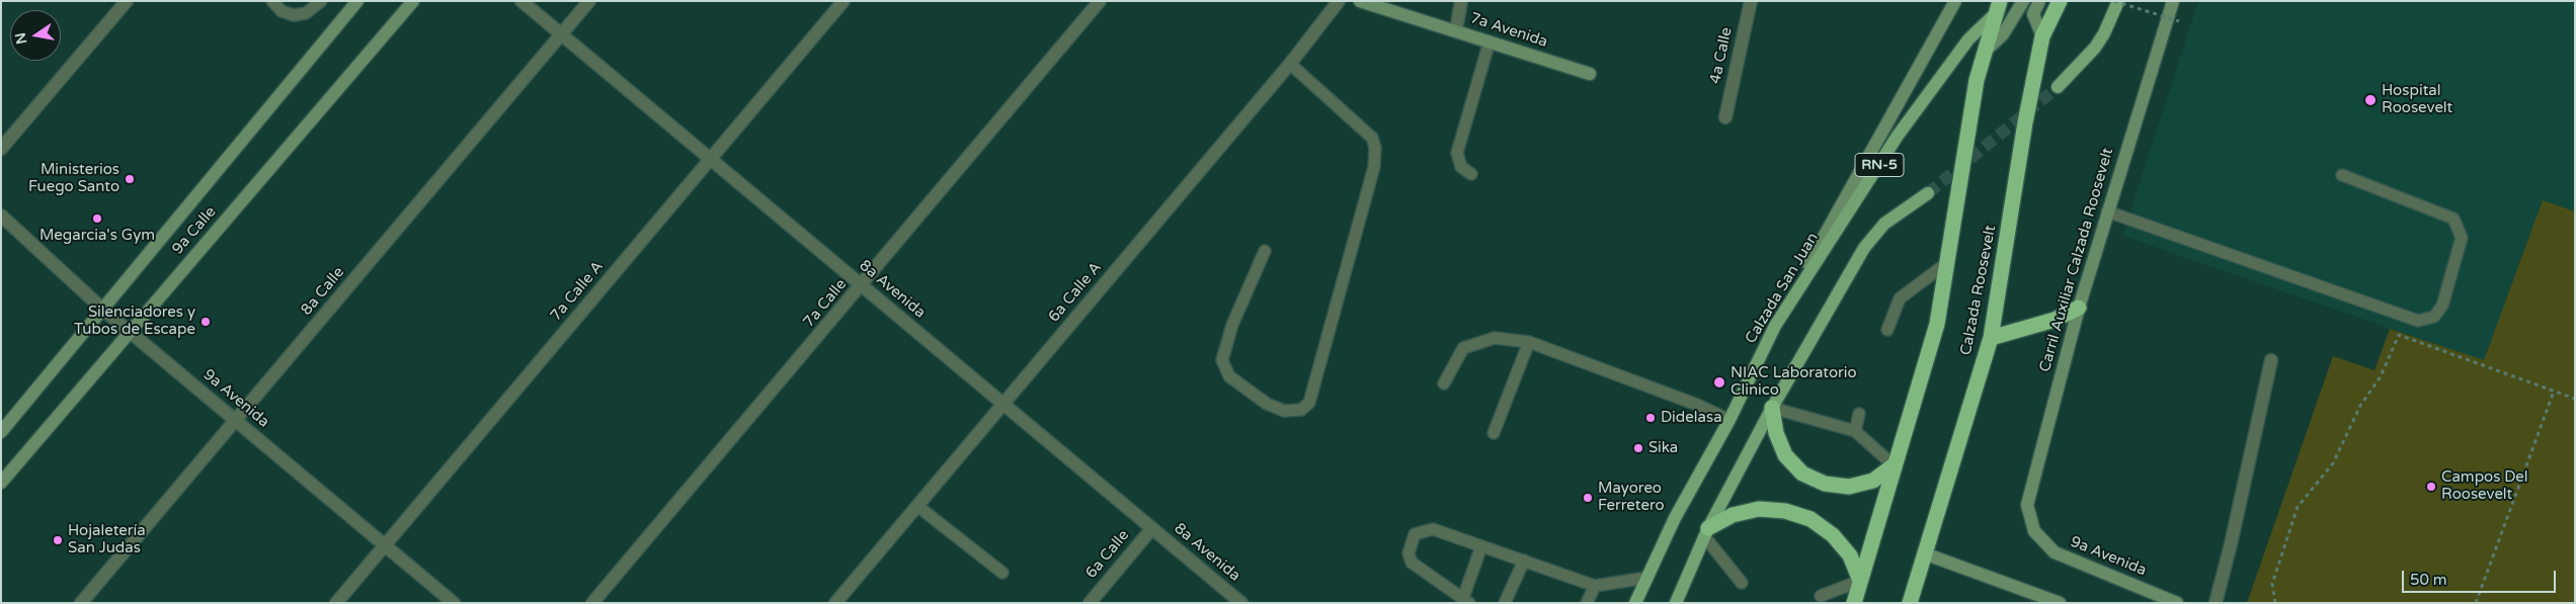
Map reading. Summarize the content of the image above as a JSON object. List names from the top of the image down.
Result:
{
  "streets": {
    "highway": ["Calzada Roosevelt"],
    "main road": [
      "7a Avenida",
      "RN-5",
      "9a Calle",
      "Carril Auxiliar Calzada Roosevelt",
      "Calzada San Juan",
      "9a Avenida"
    ],
    "street": [
      "4a Calle",
      "8a Avenida",
      "8a Calle",
      "7a Calle A",
      "6a Calle A",
      "7a Calle",
      "6a Calle"
    ]
  },
  "crossings": [
    ["9a Calle", "9a Avenida"],
    ["Carril Auxiliar Calzada Roosevelt", "9a Avenida"],
    ["8a Avenida", "8a Calle"],
    ["8a Avenida", "7a Calle A"],
    ["8a Avenida", "6a Calle A"],
    ["8a Avenida", "7a Calle"],
    ["8a Avenida", "6a Calle"],
    ["8a Calle", "9a Avenida"],
    ["7a Calle A", "9a Avenida"]
  ],
  "places": [
    "Hospital Roosevelt",
    "Ministerios Fuego Santo",
    "Megarcia's Gym",
    "Silenciadores y Tubos de Escape",
    "NIAC Laboratorio Clinico",
    "Didelasa",
    "Sika",
    "Campos Del Roosevelt",
    "Mayoreo Ferretero",
    "Hojaletería San Judas"
  ],
  "scale_bar": "50 m",
  "north": "left"
}
